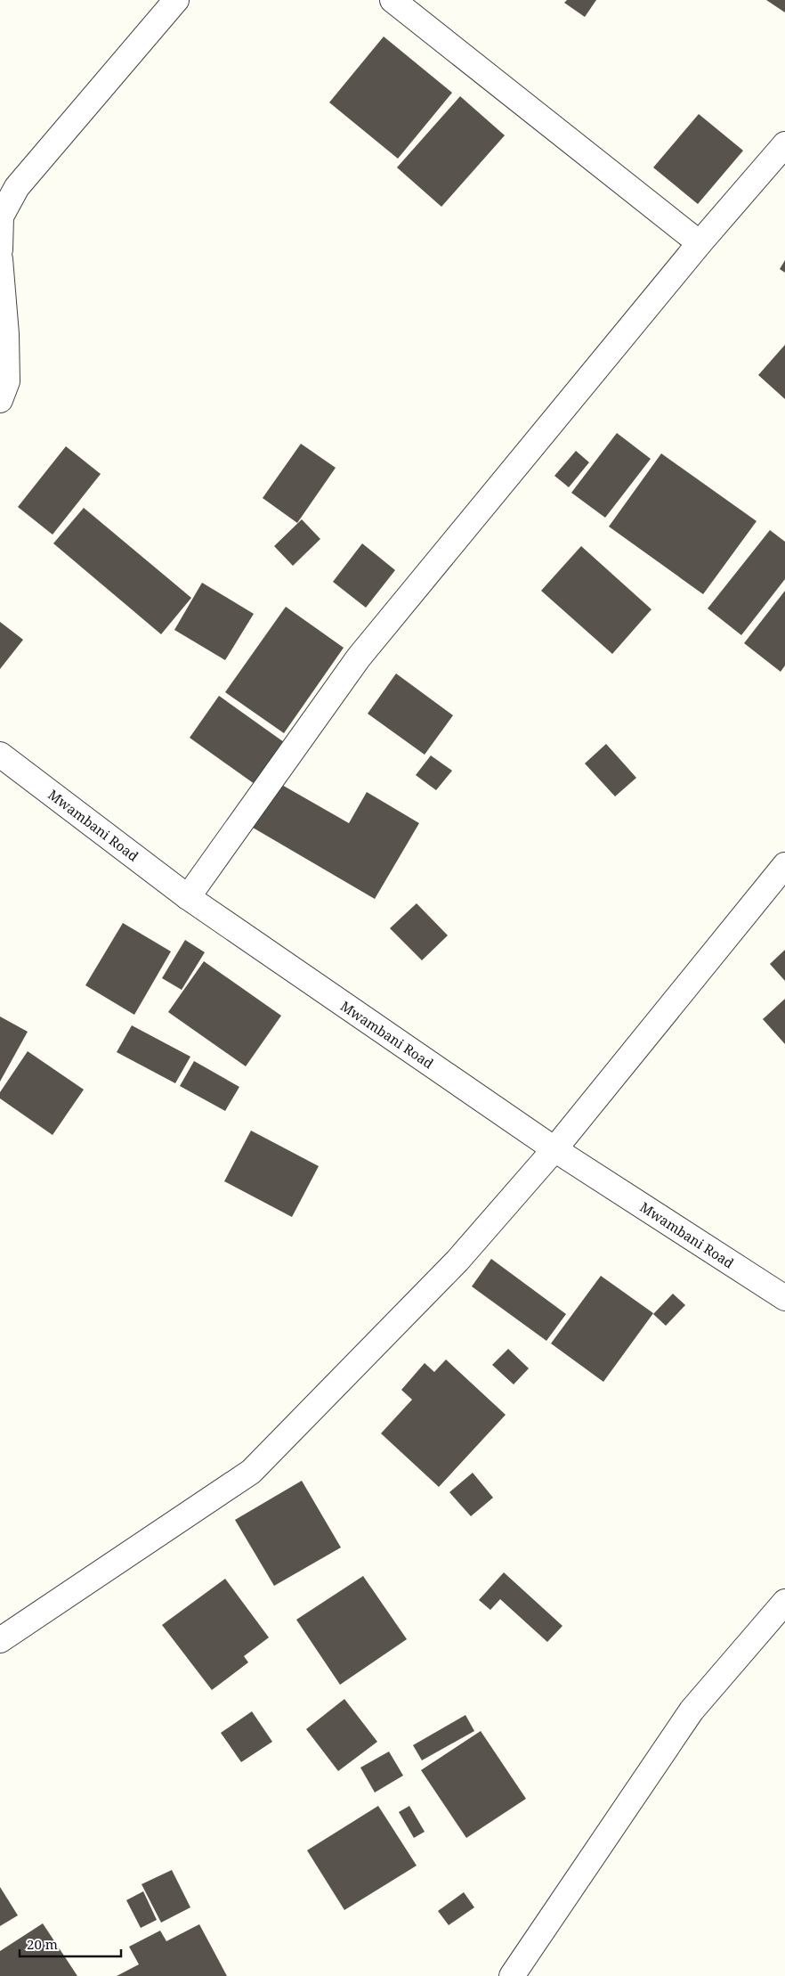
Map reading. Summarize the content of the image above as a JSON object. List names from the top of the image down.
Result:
{
  "streets": {
    "street": ["Mwambani Road"]
  },
  "scale_bar": "20 m"
}
